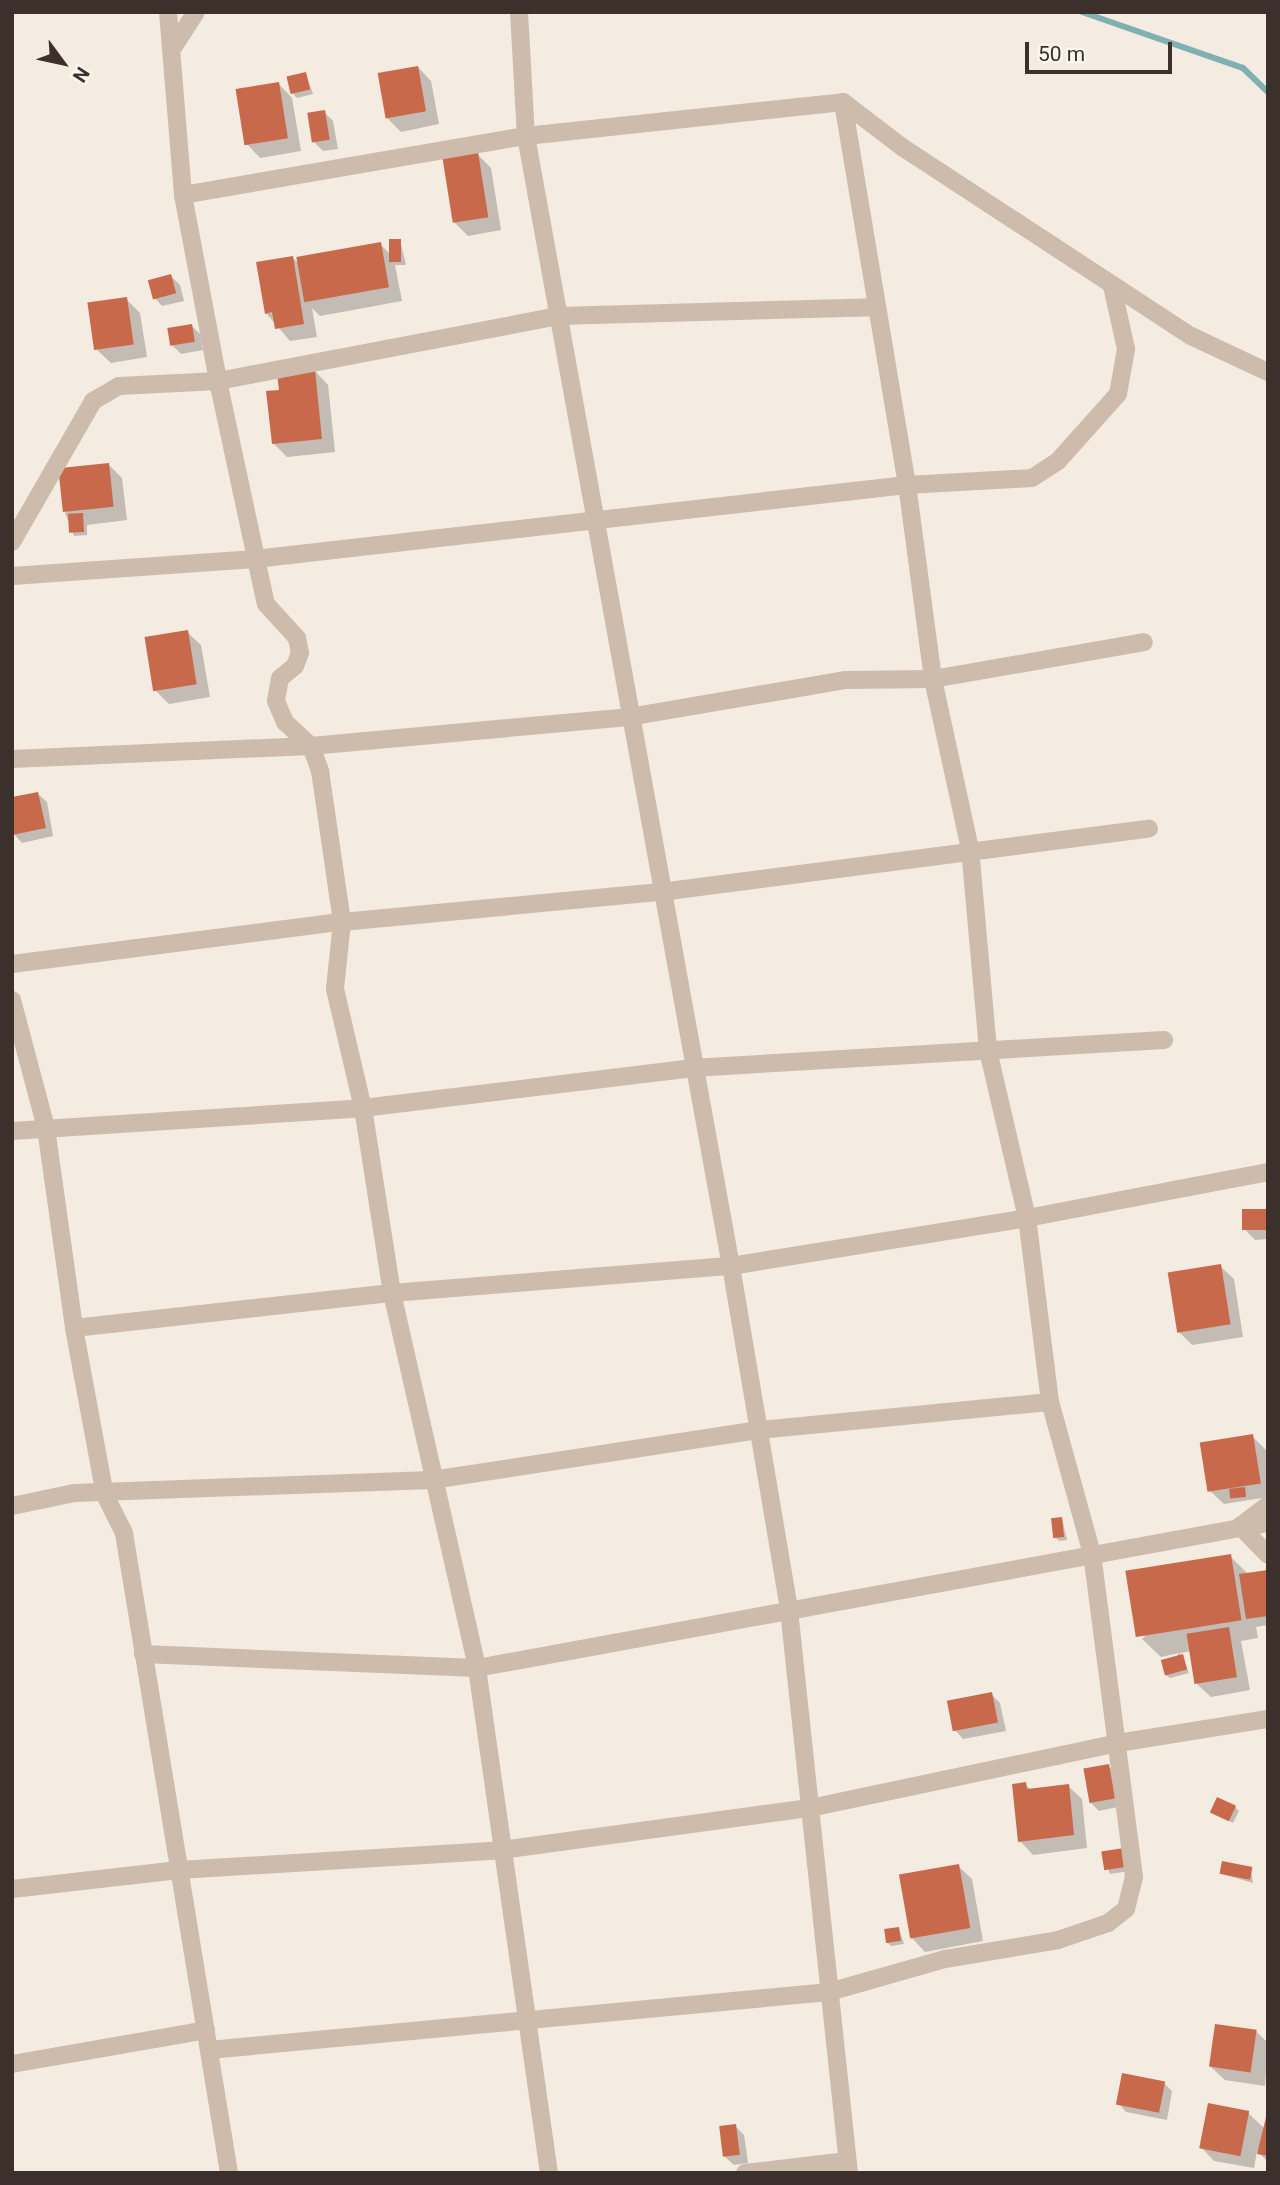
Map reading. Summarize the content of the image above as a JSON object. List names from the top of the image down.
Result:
{
  "scale_bar": "50 m",
  "north": "bottom right"
}
